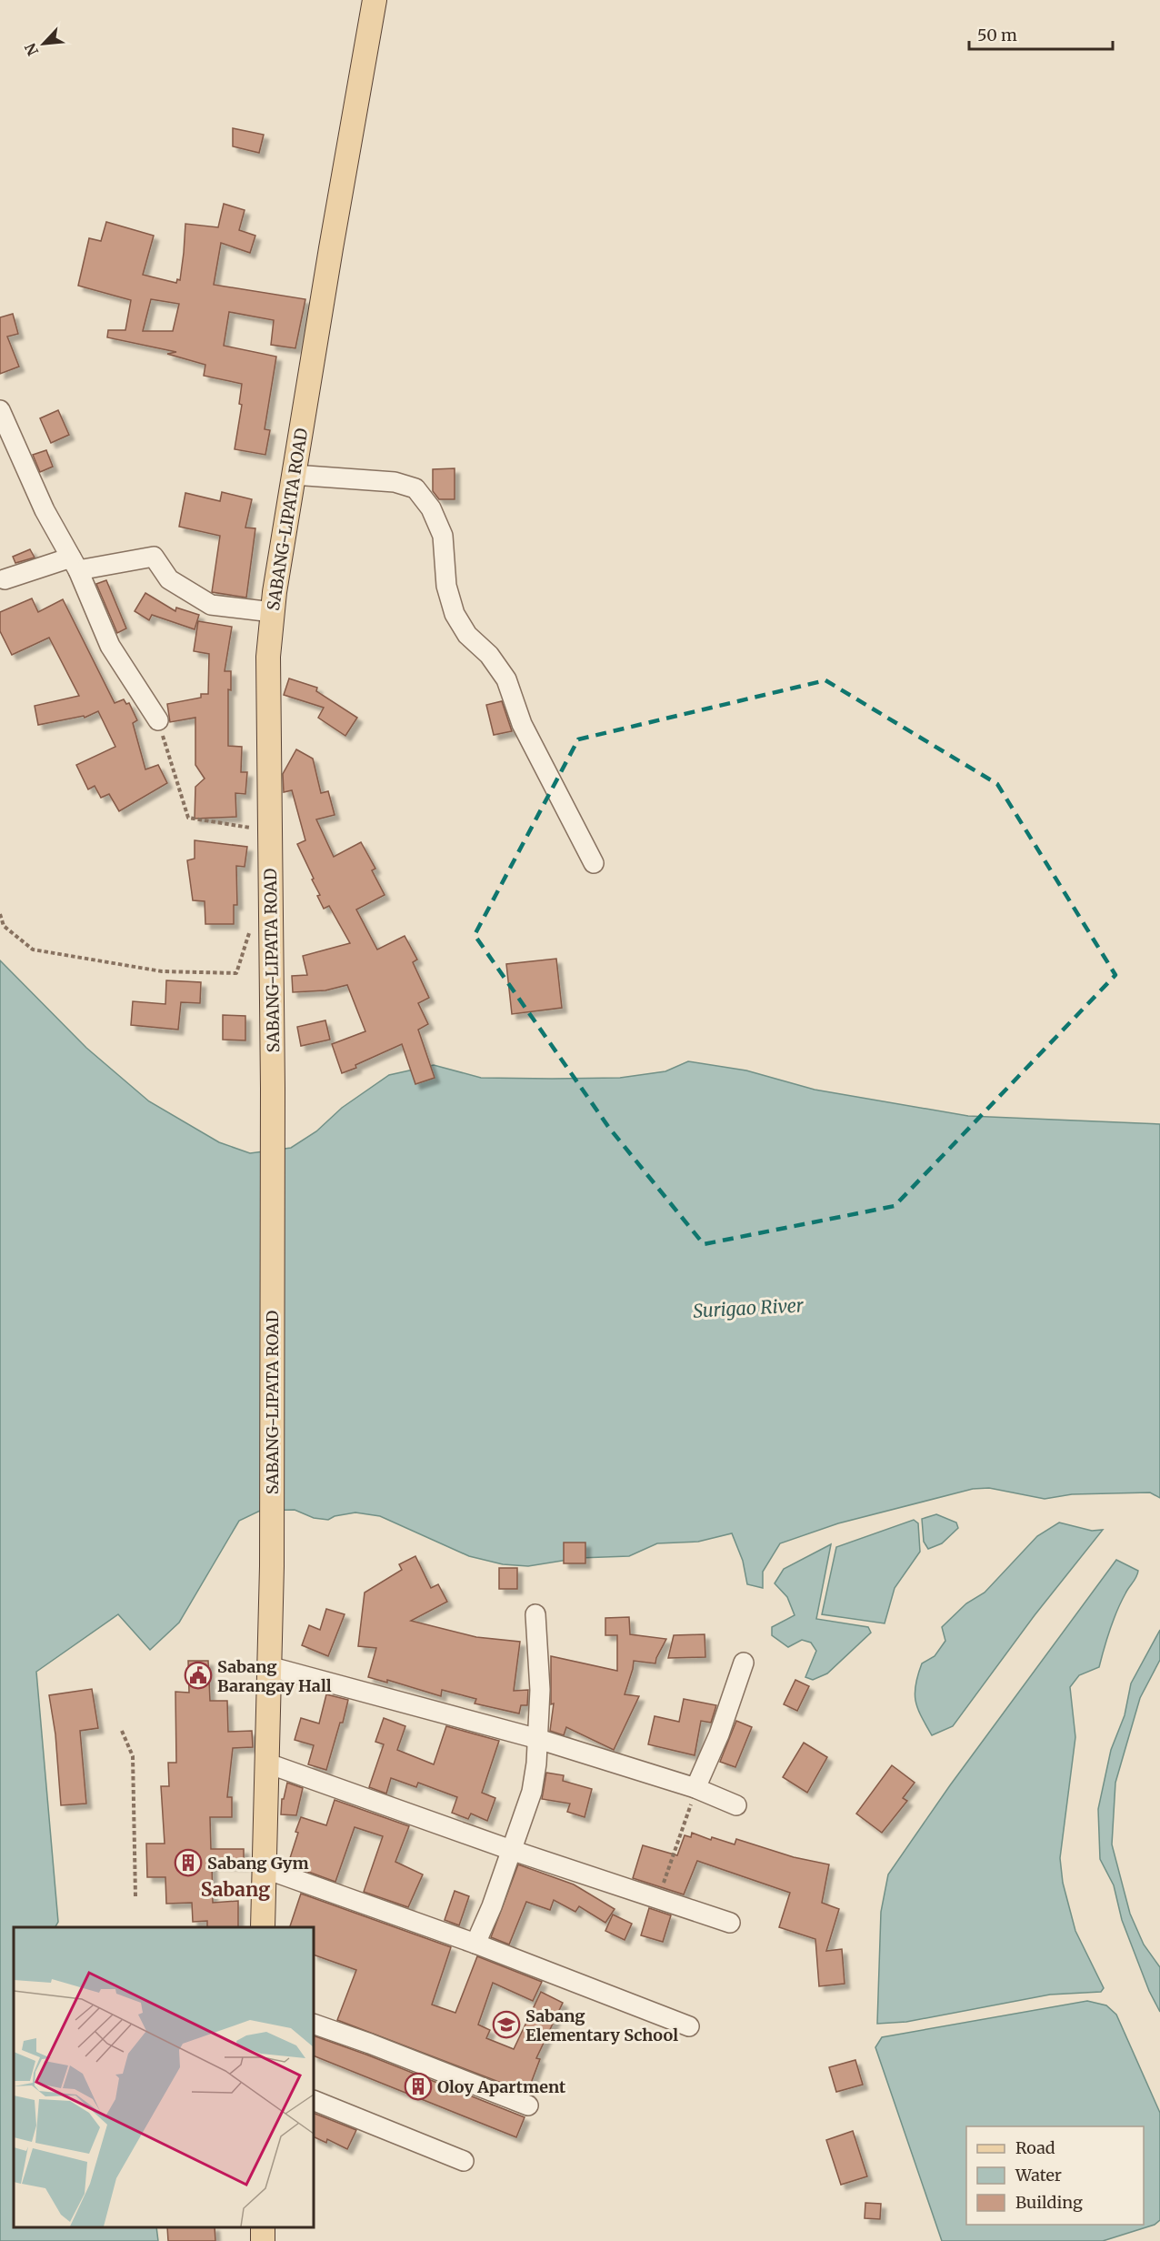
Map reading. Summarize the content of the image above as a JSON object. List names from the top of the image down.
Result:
{
  "streets": {
    "main road": ["SABANG-LIPATA ROAD"]
  },
  "districts": ["Sabang"],
  "water": ["Surigao River"],
  "places": {
    "public building": ["Sabang Barangay Hall"],
    "building": ["Sabang Gym", "Oloy Apartment"],
    "school or university": ["Sabang Elementary School"]
  },
  "legend": ["Road", "Water", "Building"],
  "scale_bar": "50 m",
  "north": "bottom left"
}
